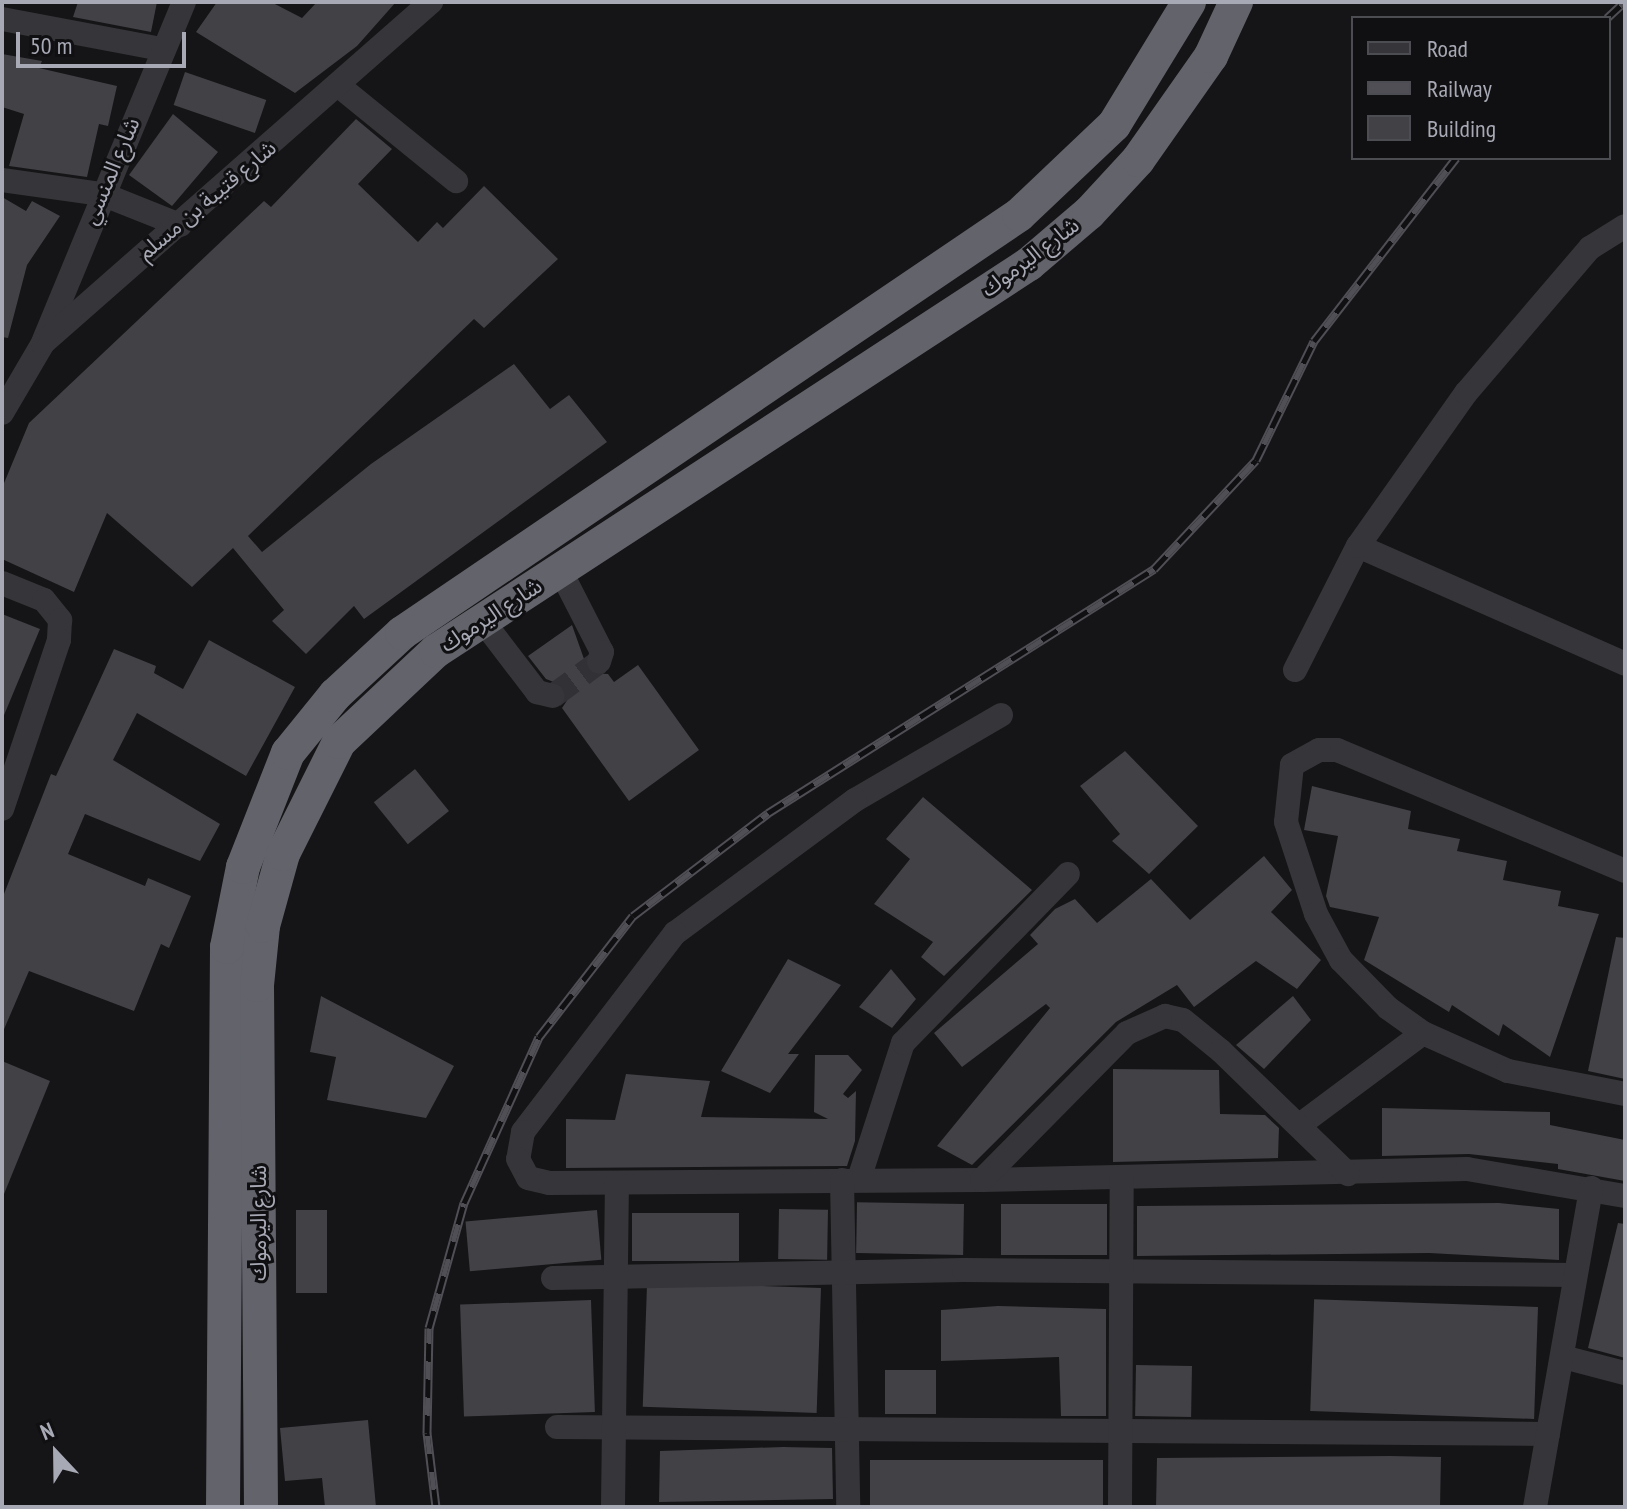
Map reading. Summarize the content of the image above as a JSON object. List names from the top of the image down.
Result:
{
  "streets": {
    "highway": ["شارع اليرموك"],
    "street": ["شارع المنسي", "شارع قتيبة بن مسلم"]
  },
  "crossings": [
    ["شارع المنسي", "شارع قتيبة بن مسلم"]
  ],
  "legend": ["Road", "Railway", "Building"],
  "scale_bar": "50 m",
  "north": "top"
}
